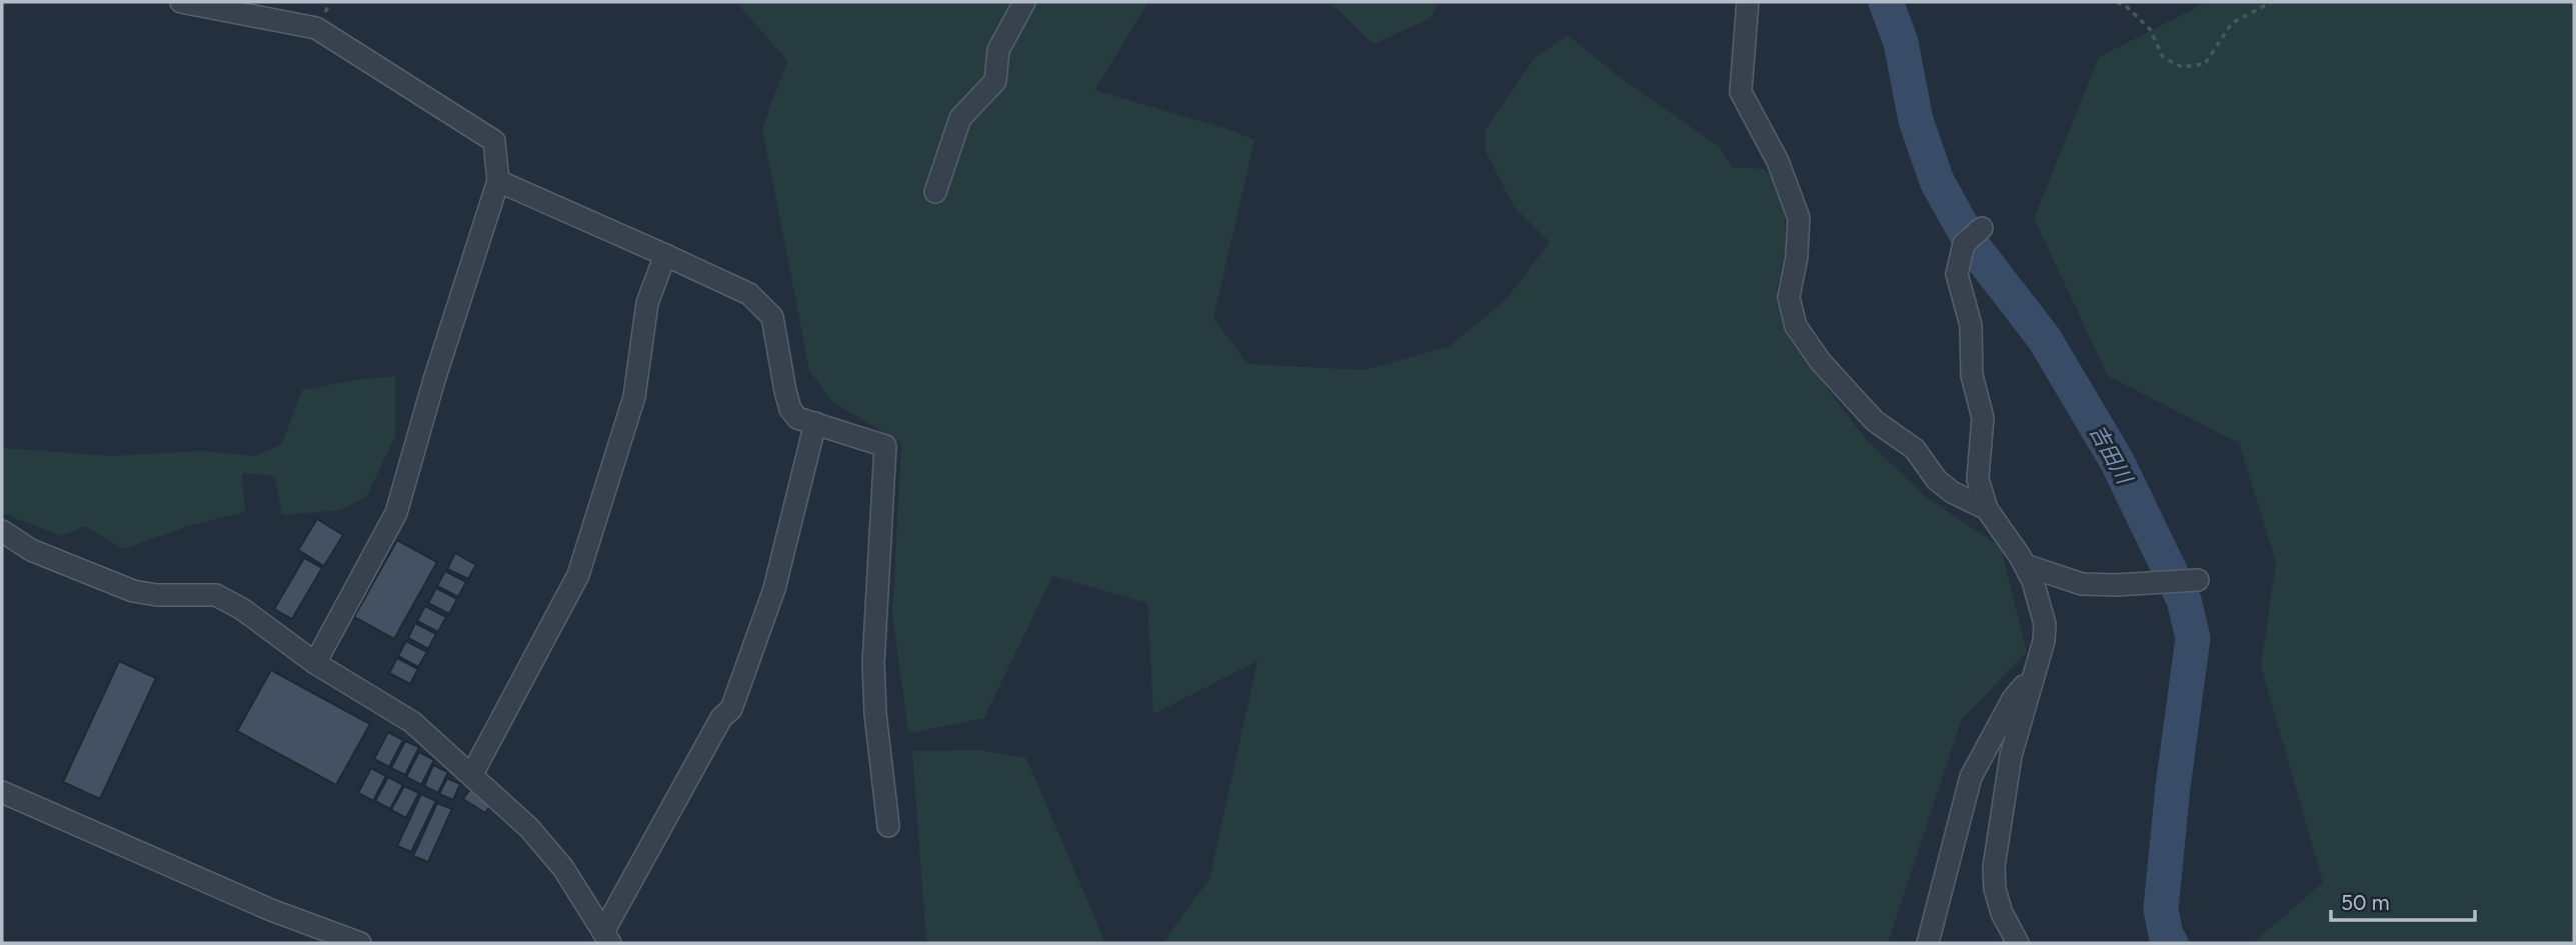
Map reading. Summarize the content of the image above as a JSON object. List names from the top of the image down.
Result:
{
  "water": ["吉田川"],
  "scale_bar": "50 m"
}
